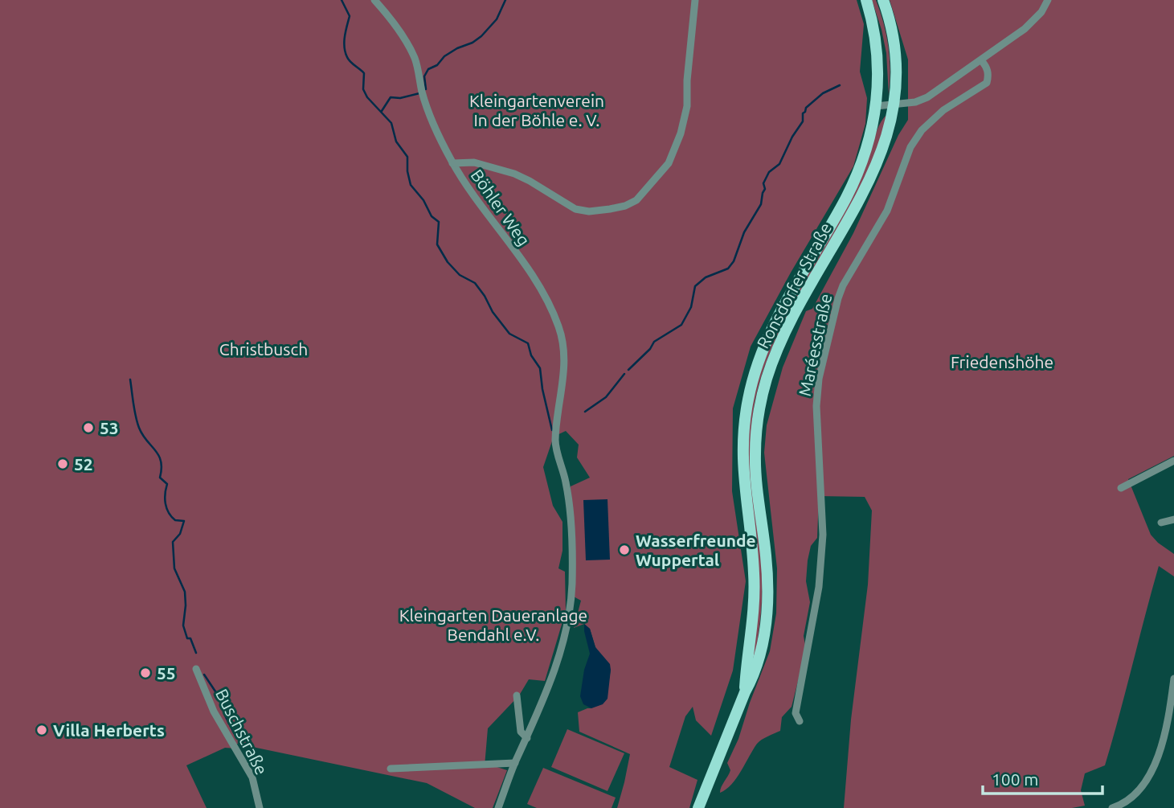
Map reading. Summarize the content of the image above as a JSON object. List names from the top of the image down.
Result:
{
  "streets": {
    "main road": ["Ronsdorfer Straße"],
    "street": ["Böhler Weg", "Maréesstraße", "Buschstraße"]
  },
  "parks": [
    "Kleingartenverein In der Böhle e. V.",
    "Christbusch",
    "Friedenshöhe",
    "Kleingarten Daueranlage Bendahl e.V."
  ],
  "places": [
    "53",
    "52",
    "Wasserfreunde Wuppertal",
    "55",
    "Villa Herberts"
  ],
  "scale_bar": "100 m"
}
